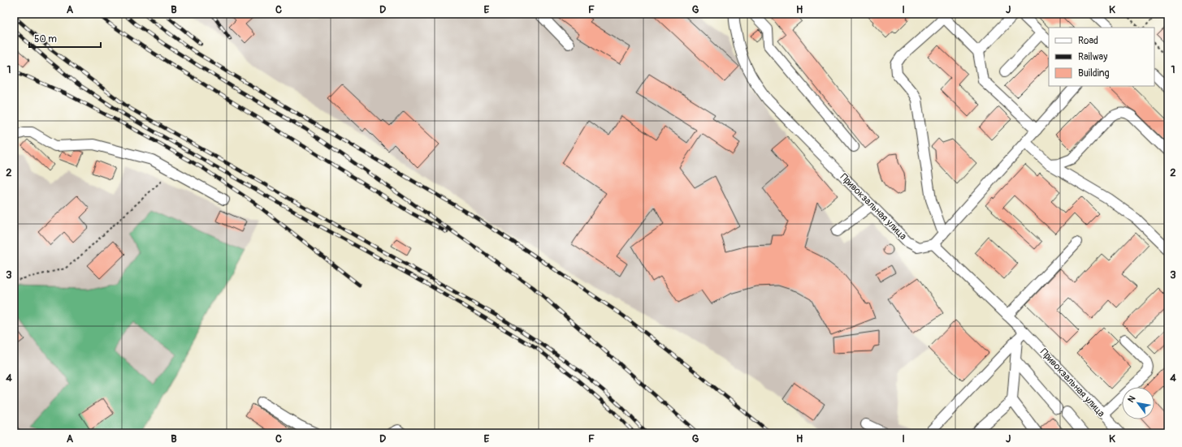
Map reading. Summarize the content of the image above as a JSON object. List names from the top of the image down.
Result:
{
  "streets": {
    "street": ["Привокзальная улица"]
  },
  "legend": ["Road", "Railway", "Building"],
  "scale_bar": "50 m",
  "north": "top left",
  "grid": {
    "columns": [
      "A",
      "B",
      "C",
      "D",
      "E",
      "F",
      "G",
      "H",
      "I",
      "J",
      "K"
    ],
    "rows": [
      "1",
      "2",
      "3",
      "4"
    ]
  }
}
